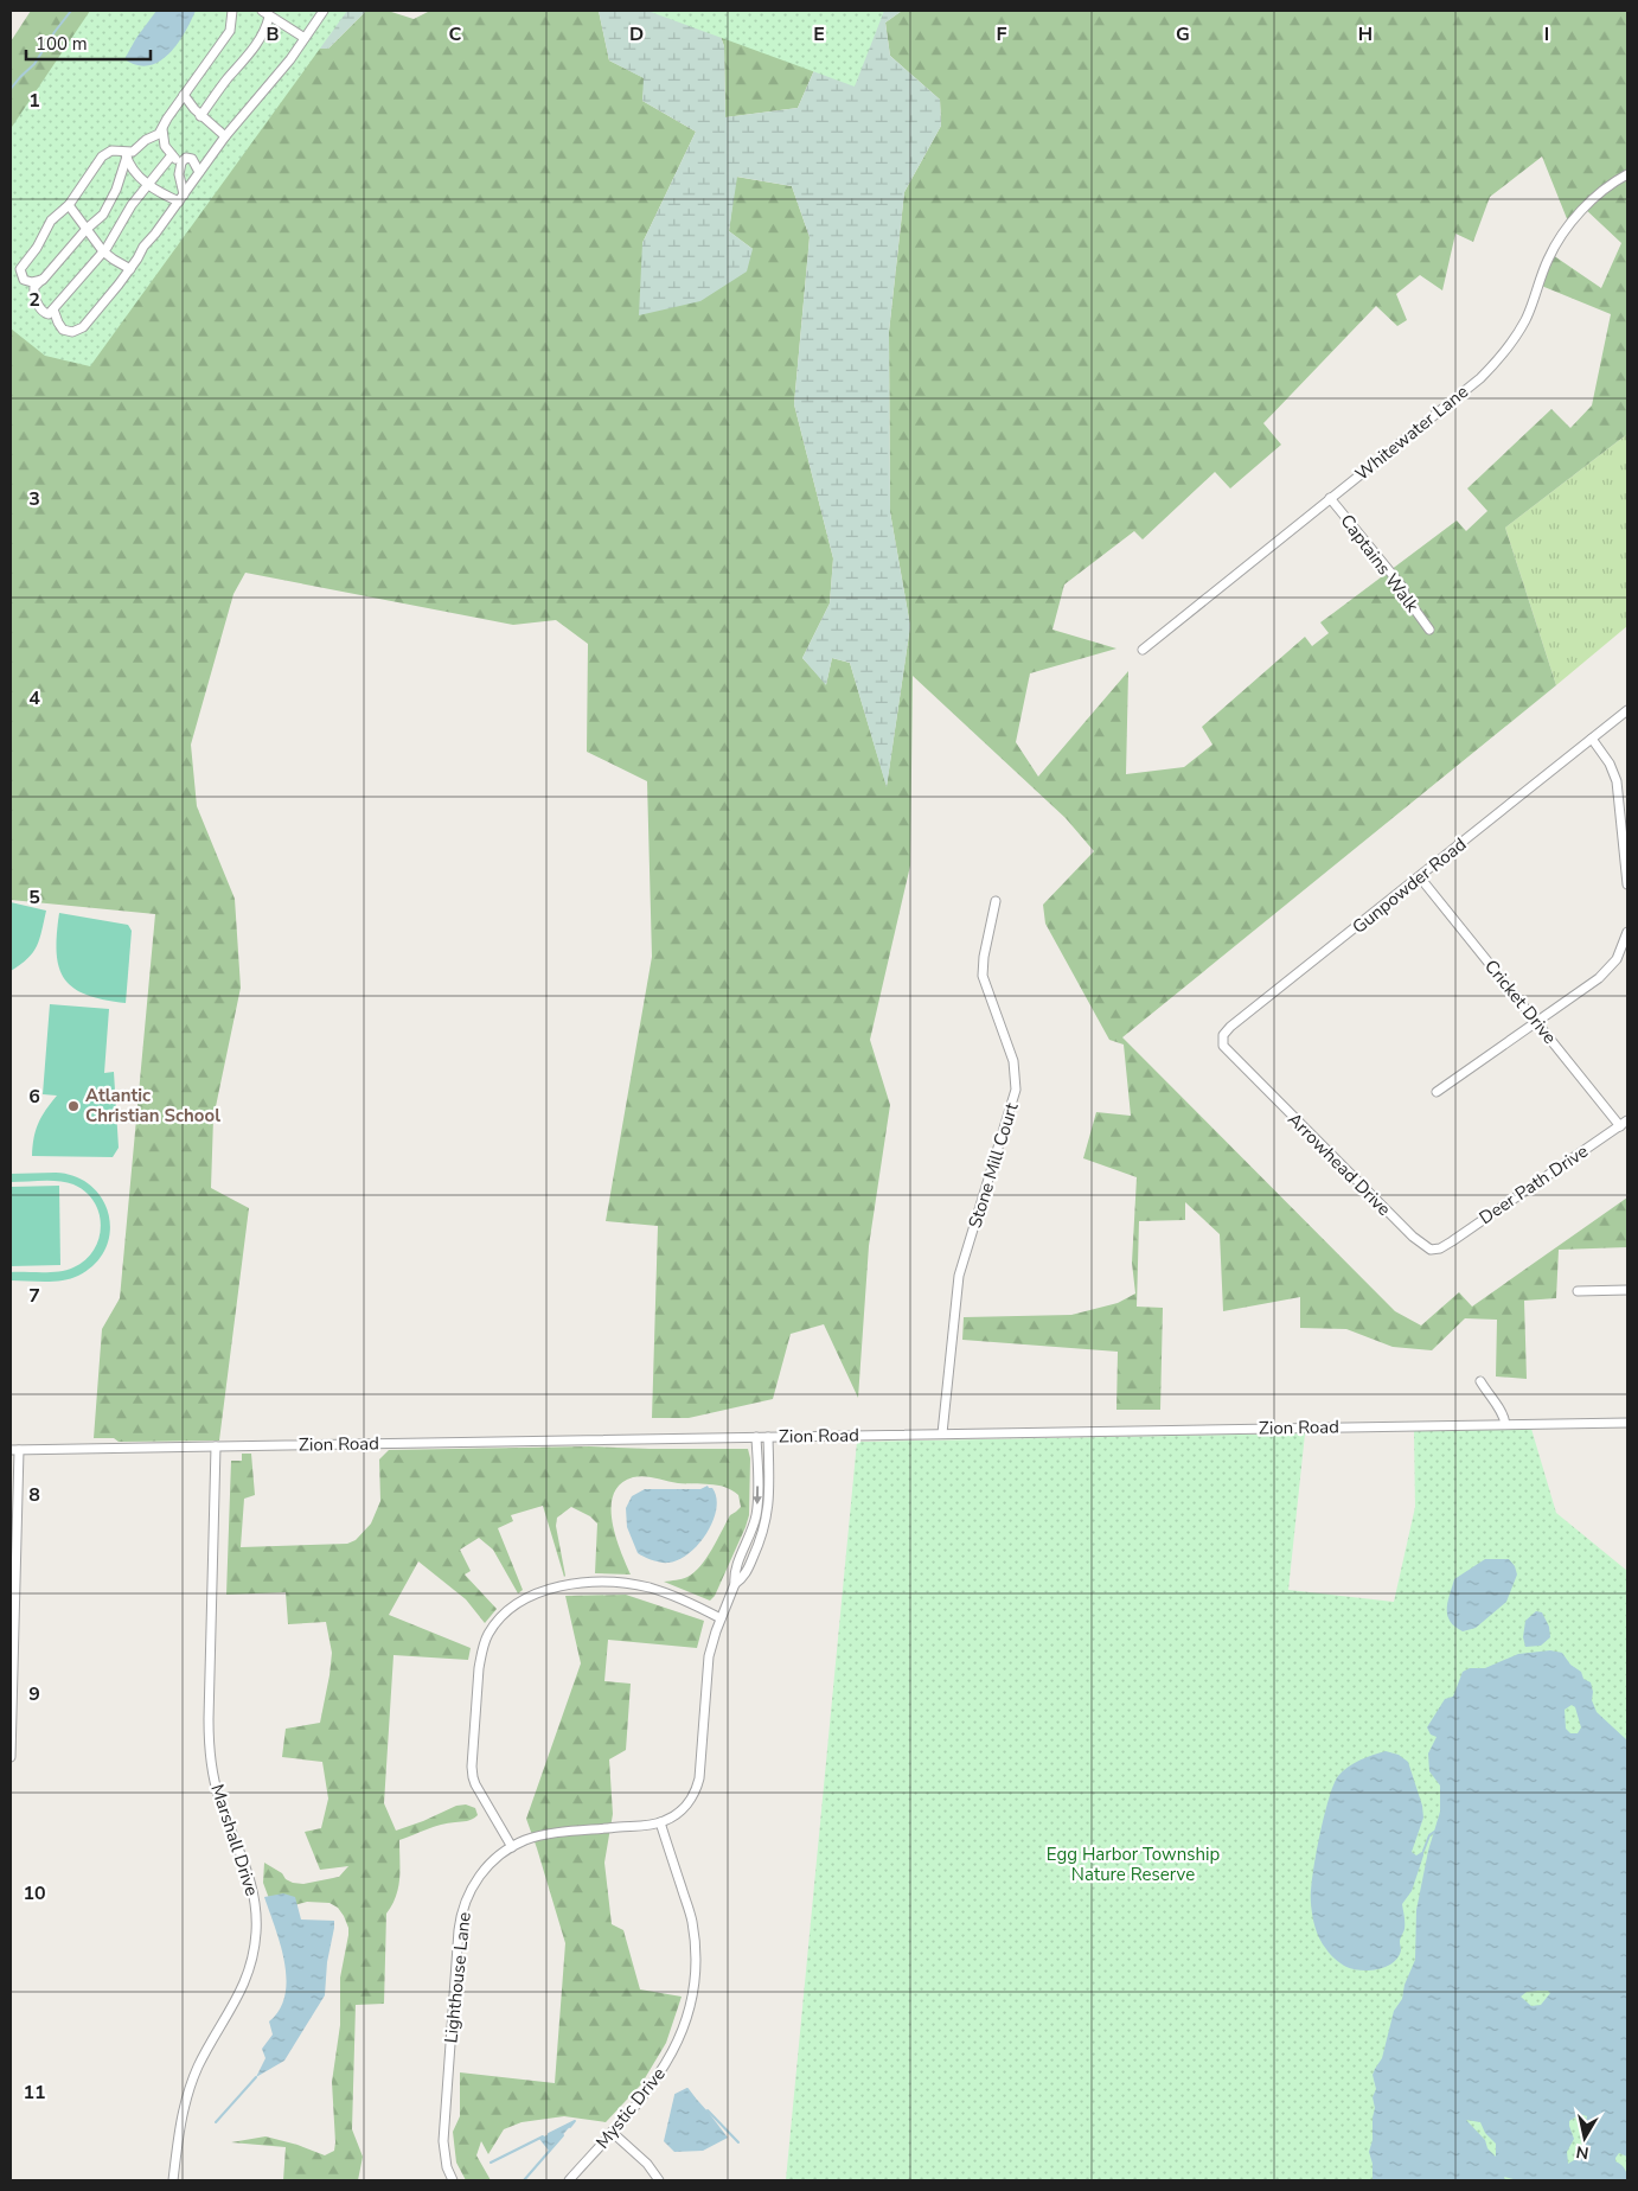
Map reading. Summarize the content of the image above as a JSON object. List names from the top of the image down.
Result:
{
  "streets": {
    "street": [
      "Whitewater Lane",
      "Captains Walk",
      "Gunpowder Road",
      "Cricket Drive",
      "Arrowhead Drive",
      "Stone Mill Court",
      "Deer Path Drive",
      "Zion Road",
      "Marshall Drive",
      "Lighthouse Lane",
      "Mystic Drive"
    ]
  },
  "crossings": [
    ["Whitewater Lane", "Captains Walk"],
    ["Gunpowder Road", "Cricket Drive"],
    ["Gunpowder Road", "Arrowhead Drive"],
    ["Cricket Drive", "Deer Path Drive"],
    ["Arrowhead Drive", "Deer Path Drive"],
    ["Stone Mill Court", "Zion Road"],
    ["Zion Road", "Marshall Drive"],
    ["Zion Road", "Lighthouse Lane"],
    ["Lighthouse Lane", "Mystic Drive"]
  ],
  "parks": ["Egg Harbor Township Nature Reserve"],
  "places": ["Atlantic Christian School"],
  "scale_bar": "100 m",
  "north": "bottom",
  "grid": {
    "columns": [
      "B",
      "C",
      "D",
      "E",
      "F",
      "G",
      "H",
      "I"
    ],
    "rows": [
      "1",
      "2",
      "3",
      "4",
      "5",
      "6",
      "7",
      "8",
      "9",
      "10",
      "11"
    ]
  }
}
